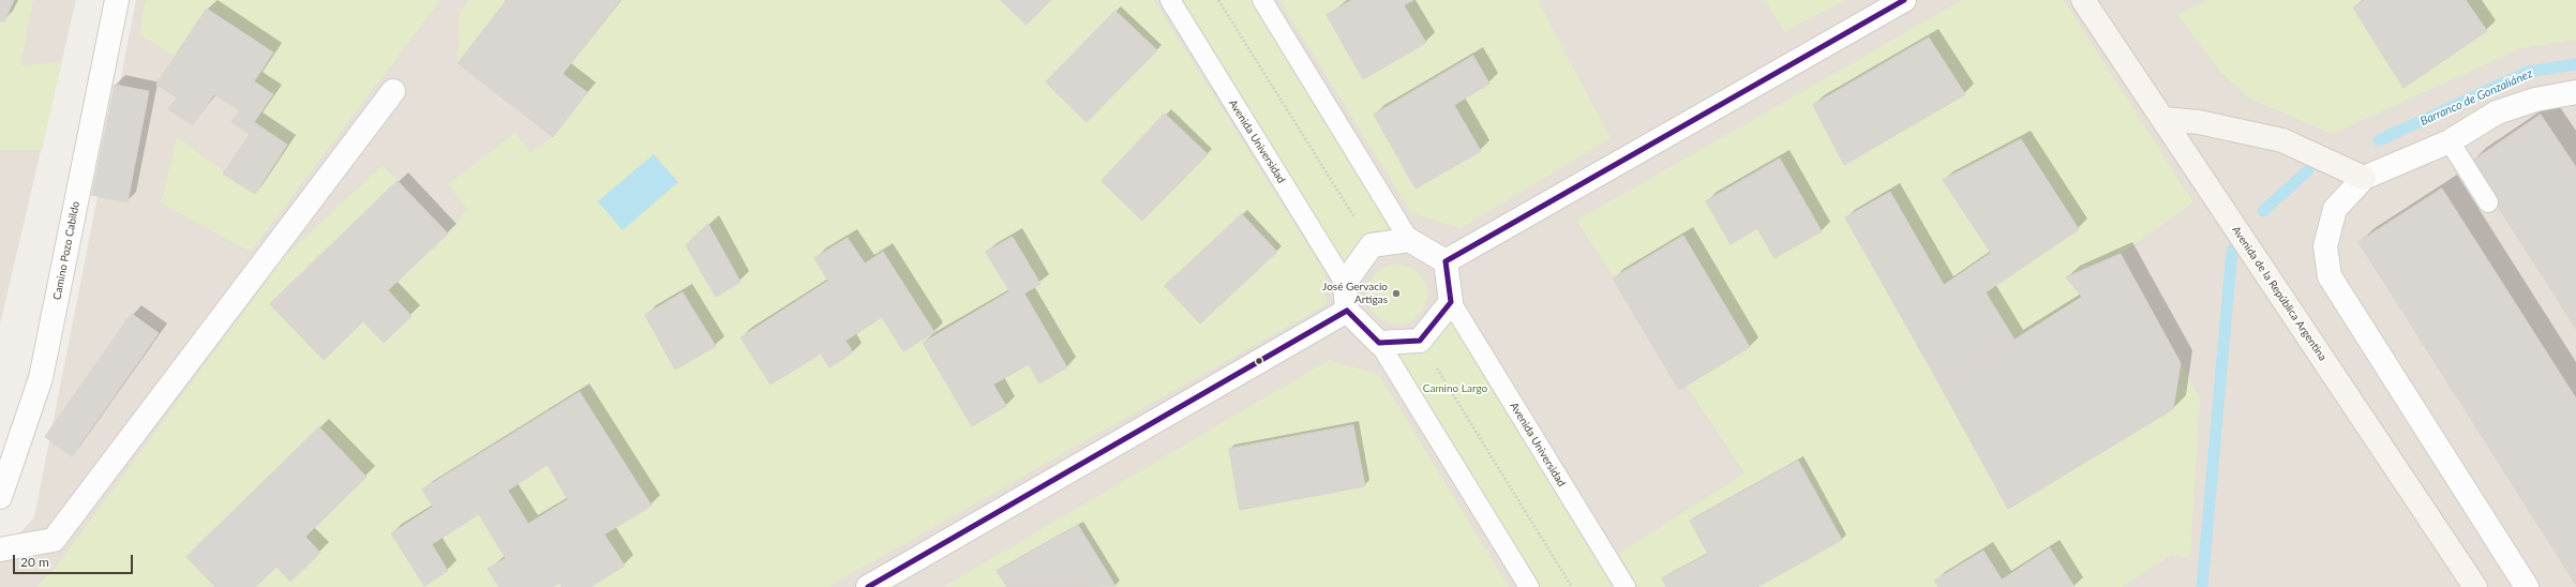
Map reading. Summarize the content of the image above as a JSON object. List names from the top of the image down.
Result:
{
  "streets": {
    "street": ["Camino Pozo Cabildo", "Avenida de la República Argentina"],
    "lane": ["Avenida Universidad"]
  },
  "water": ["Barranco de Gonzaliánez"],
  "parks": ["Camino Largo"],
  "places": ["José Gervacio Artigas"],
  "scale_bar": "20 m"
}
